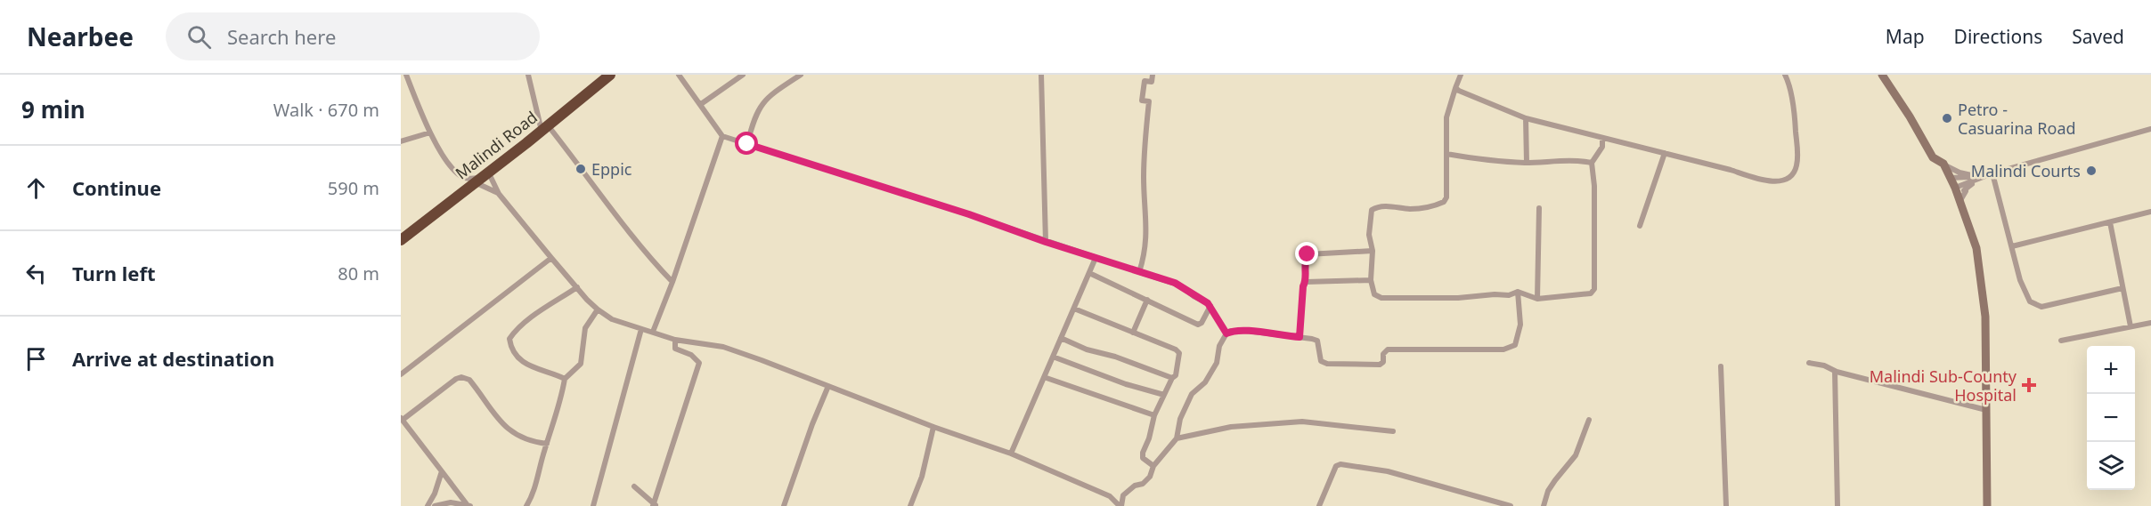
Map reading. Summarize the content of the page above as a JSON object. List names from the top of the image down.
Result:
{
  "streets": {
    "highway": ["Malindi Road"]
  },
  "places": {
    "other": ["Petro - Casuarina Road", "Eppic", "Malindi Courts"],
    "health": ["Malindi Sub-County Hospital"]
  },
  "page": {
    "header": "Nearbee",
    "search": "Search here",
    "nav": ["Map", "Directions", "Saved"],
    "heading": ["9 min", "Walk · 670 m"],
    "list": [
      ["Continue", "590 m"],
      ["Turn left", "80 m"],
      "Arrive at destination"
    ],
    "map_buttons": ["+", "−"]
  }
}
